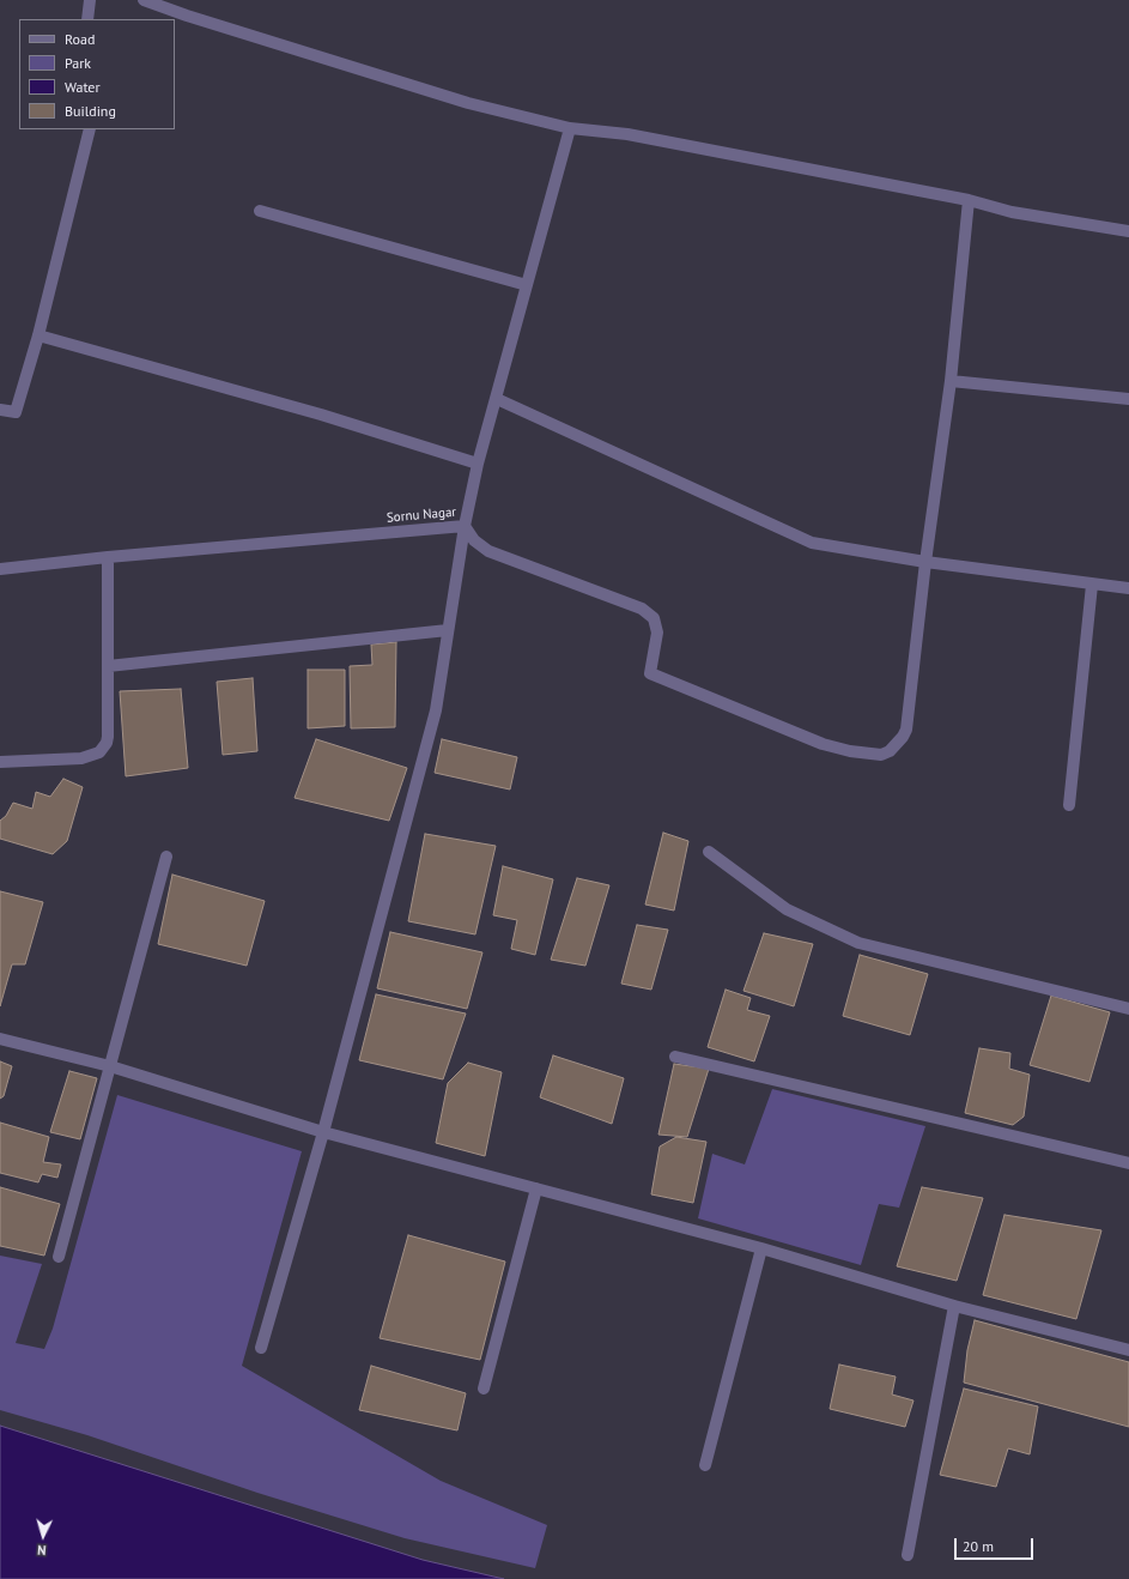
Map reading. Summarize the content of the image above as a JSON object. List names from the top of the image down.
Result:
{
  "streets": {
    "street": ["Sornu Nagar"]
  },
  "legend": [
    "Road",
    "Park",
    "Water",
    "Building"
  ],
  "scale_bar": "20 m",
  "north": "bottom"
}
